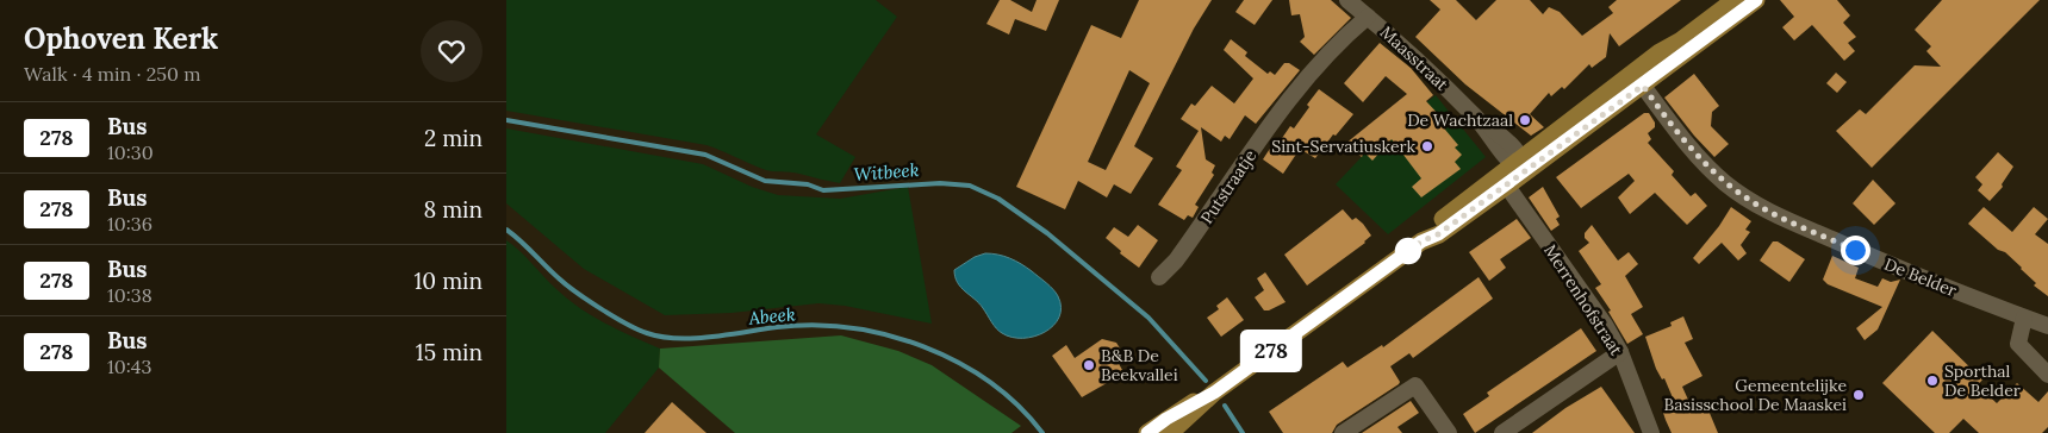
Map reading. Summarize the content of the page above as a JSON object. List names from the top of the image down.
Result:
{
  "streets": {
    "street": [
      "Maasstraat",
      "Putstraatje",
      "De Belder",
      "Merrenhofstraat"
    ]
  },
  "crossings": [
    ["Maasstraat", "Putstraatje"],
    ["Maasstraat", "Merrenhofstraat"]
  ],
  "water": ["Witbeek", "Abeek"],
  "places": [
    "De Wachtzaal",
    "Sint-Servatiuskerk",
    "B&B De Beekvallei",
    "Sporthal De Belder",
    "Gemeentelijke Basisschool De Maaskei"
  ],
  "lines": ["bus line 278"],
  "page": {
    "heading": ["Ophoven Kerk", "Walk · 4 min · 250 m"],
    "on_map": "278",
    "list": [
      {
        "mark": "278",
        "name": "Bus",
        "note": "10:30",
        "value": "2 min"
      },
      {
        "mark": "278",
        "name": "Bus",
        "note": "10:36",
        "value": "8 min"
      },
      {
        "mark": "278",
        "name": "Bus",
        "note": "10:38",
        "value": "10 min"
      },
      {
        "mark": "278",
        "name": "Bus",
        "note": "10:43",
        "value": "15 min"
      }
    ]
  }
}
